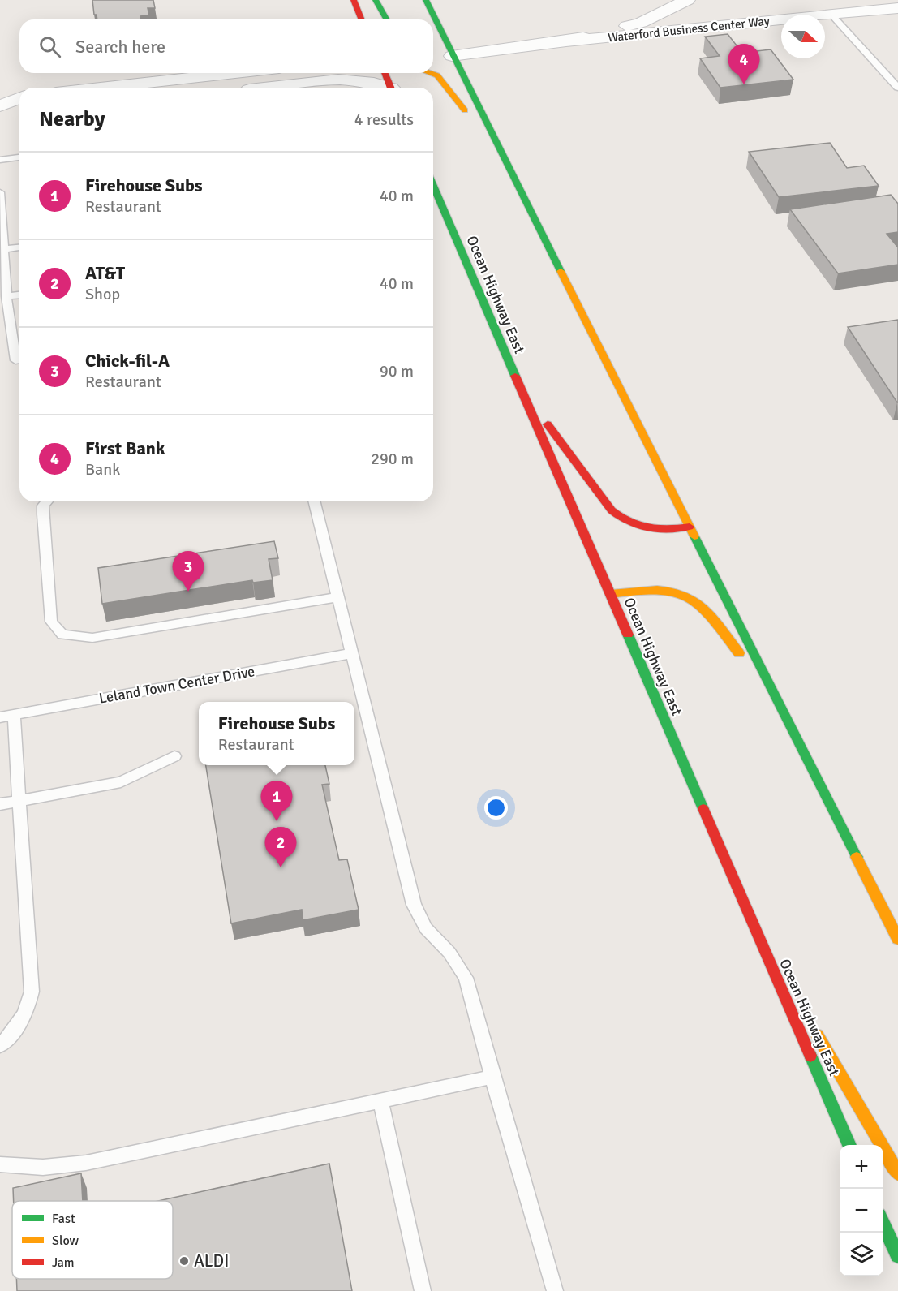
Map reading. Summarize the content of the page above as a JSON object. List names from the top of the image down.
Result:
{
  "streets": {
    "highway": ["Ocean Highway East"],
    "street": ["Waterford Business Center Way"],
    "lane": ["Leland Town Center Drive"]
  },
  "places": ["ALDI"],
  "legend": ["Fast", "Slow", "Jam"],
  "north": "right",
  "page": {
    "search": "Search here",
    "pins": [
      "4",
      "3",
      "1",
      "2"
    ],
    "heading": ["Nearby", "4 results"],
    "list": [
      {
        "mark": "1",
        "name": "Firehouse Subs",
        "note": "Restaurant",
        "value": "40 m"
      },
      {
        "mark": "2",
        "name": "AT&T",
        "note": "Shop",
        "value": "40 m"
      },
      {
        "mark": "3",
        "name": "Chick-fil-A",
        "note": "Restaurant",
        "value": "90 m"
      },
      {
        "mark": "4",
        "name": "First Bank",
        "note": "Bank",
        "value": "290 m"
      }
    ],
    "popup": ["Firehouse Subs", "Restaurant"],
    "map_buttons": ["+", "−"]
  }
}
